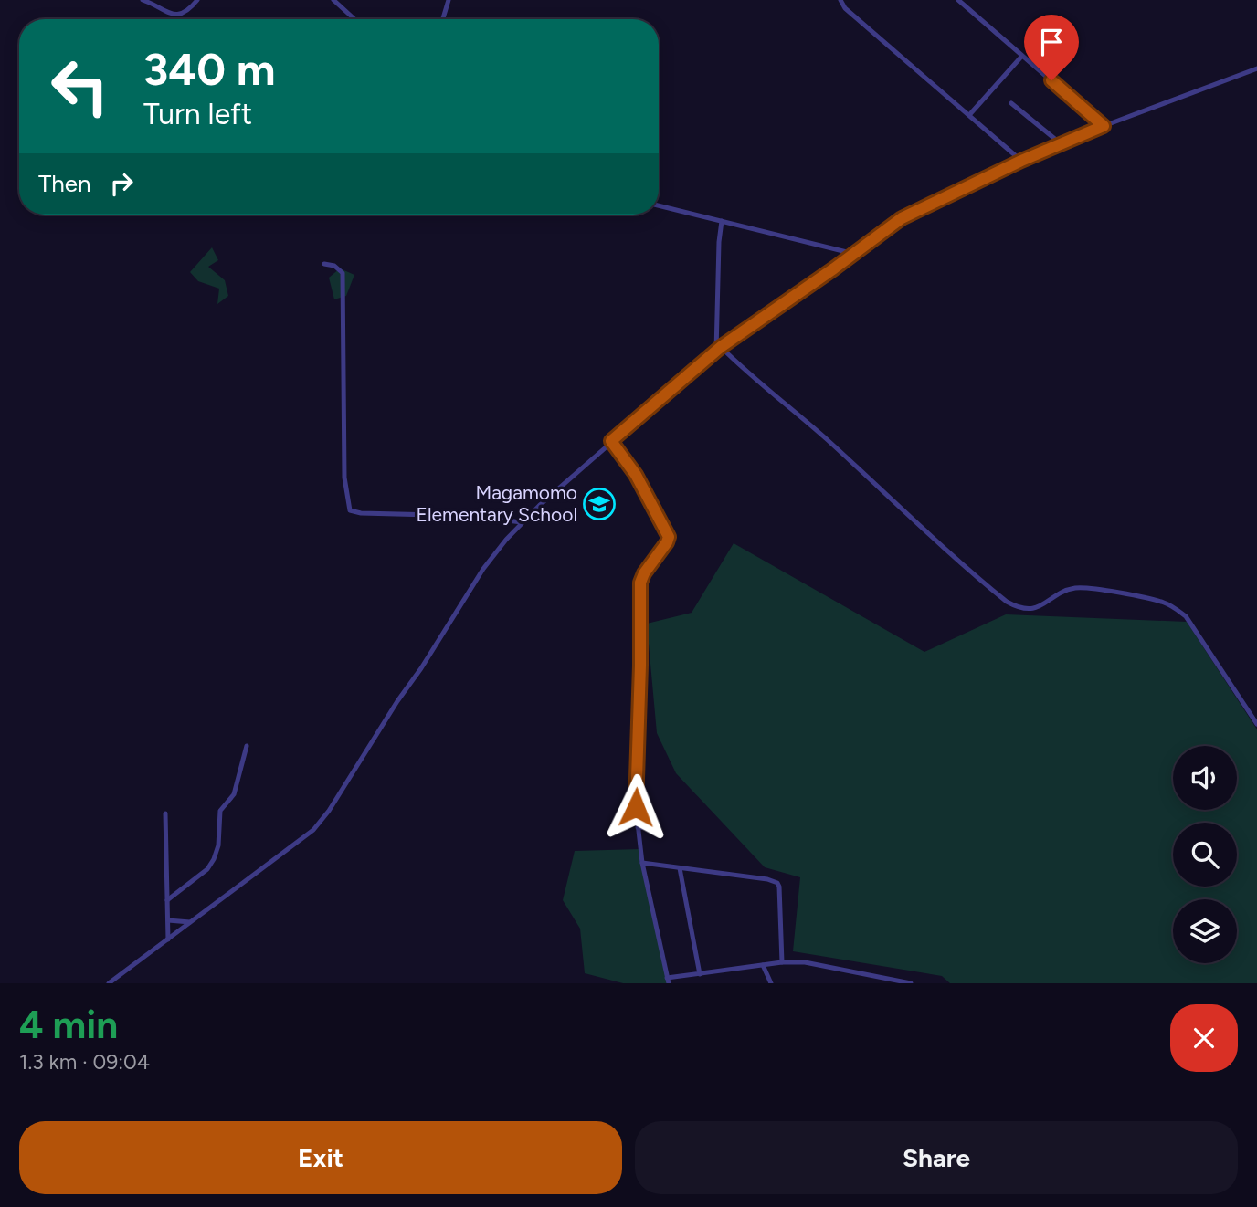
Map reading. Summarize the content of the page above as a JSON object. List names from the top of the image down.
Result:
{
  "places": {
    "school or university": ["Magamomo Elementary School"]
  },
  "page": {
    "turn": ["340 m", "Turn left"],
    "then": "Then",
    "heading": ["4 min", "1.3 km · 09:04"],
    "buttons": ["Exit", "Share"]
  }
}
